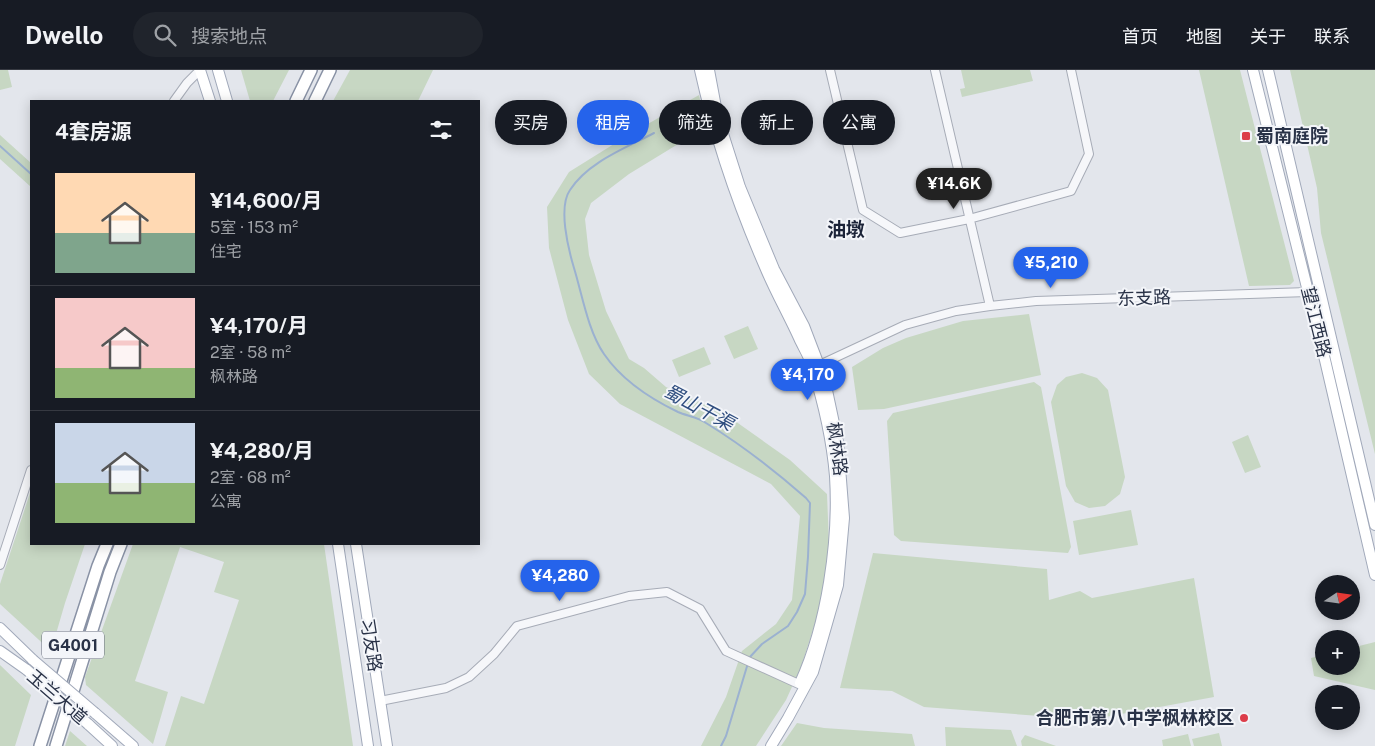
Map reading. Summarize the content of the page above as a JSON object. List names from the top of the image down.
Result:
{
  "streets": {
    "highway": ["G4001"],
    "main road": [
      "望江西路",
      "枫林路",
      "习友路",
      "玉兰大道"
    ],
    "street": ["东支路"]
  },
  "crossings": [
    ["东支路", "望江西路"],
    ["东支路", "枫林路"]
  ],
  "districts": ["油墩"],
  "water": ["蜀山干渠"],
  "places": {
    "transit": ["蜀南庭院"],
    "other": ["合肥市第八中学枫林校区"]
  },
  "north": "right",
  "page": {
    "header": "Dwello",
    "search": "搜索地点",
    "nav": [
      "首页",
      "地图",
      "关于",
      "联系"
    ],
    "chip": [
      "买房",
      "租房",
      "筛选",
      "新上",
      "公寓"
    ],
    "heading": "4套房源",
    "list": [
      {
        "name": "¥14,600/月",
        "note": "5室 · 153 m² · 住宅"
      },
      {
        "name": "¥4,170/月",
        "note": "2室 · 58 m² · 枫林路"
      },
      {
        "name": "¥4,280/月",
        "note": "2室 · 68 m² · 公寓"
      }
    ],
    "price": [
      "¥14.6K",
      "¥5,210",
      "¥4,170",
      "¥4,280"
    ],
    "map_buttons": ["+", "−"]
  }
}
